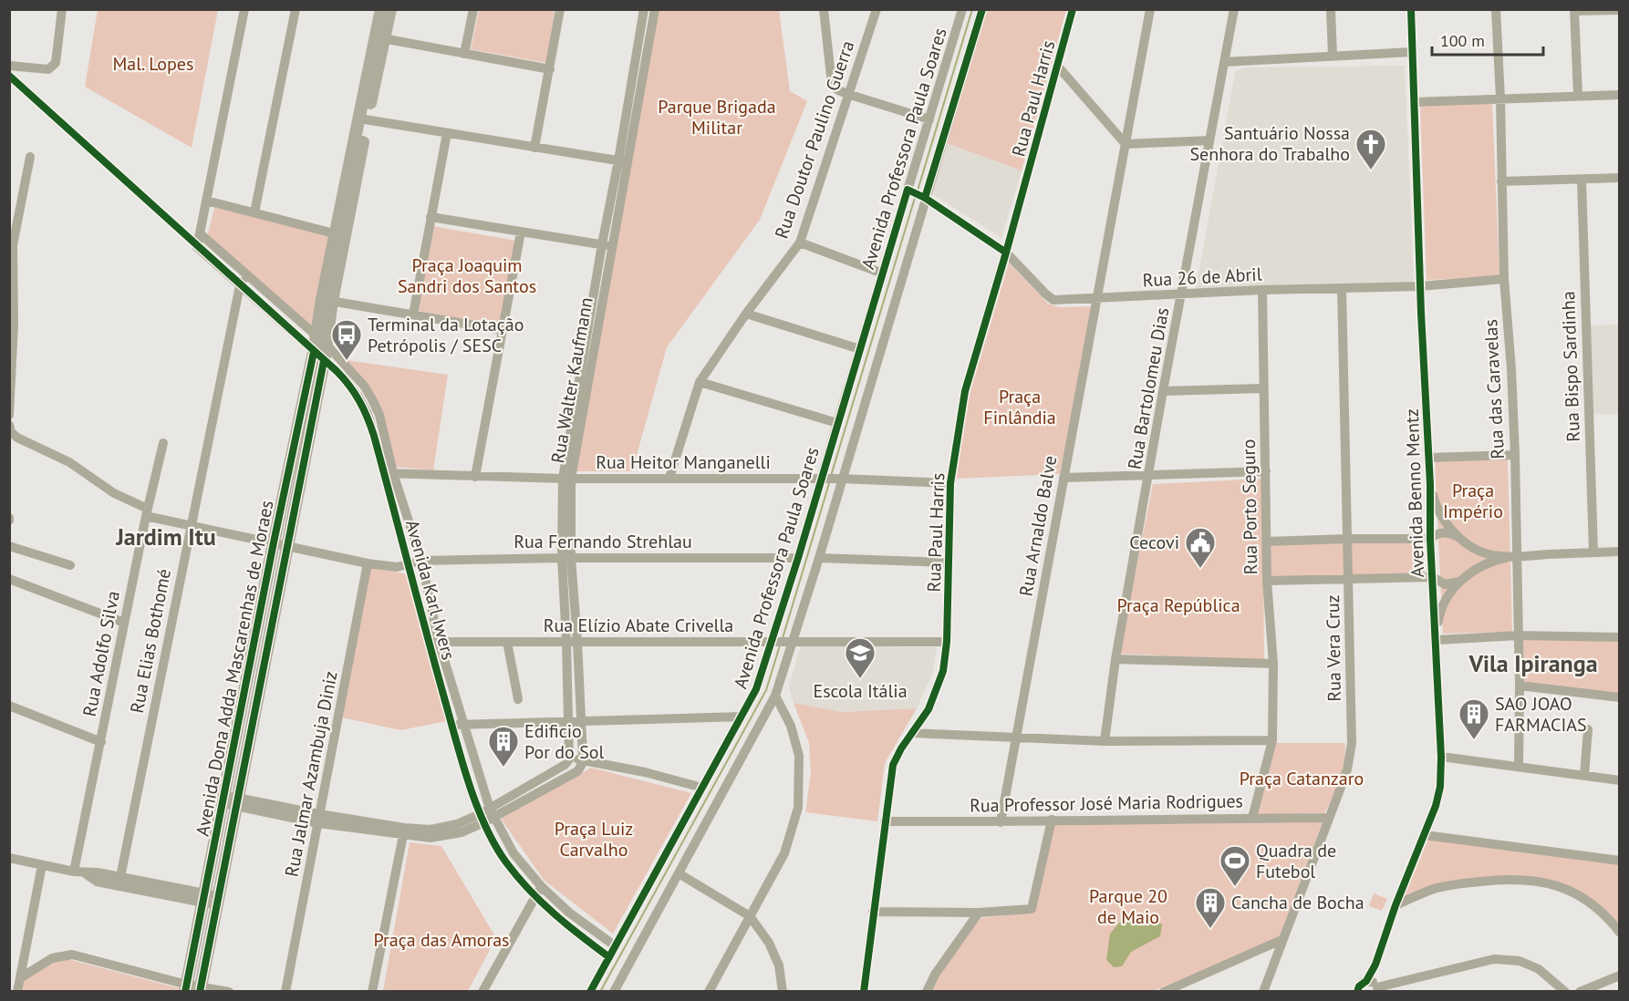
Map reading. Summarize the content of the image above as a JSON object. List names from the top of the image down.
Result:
{
  "streets": {
    "main road": ["Avenida Dona Adda Mascarenhas de Moraes"],
    "street": [
      "Rua Paul Harris",
      "Rua Doutor Paulino Guerra",
      "Avenida Professora Paula Soares",
      "Rua 26 de Abril",
      "Rua Bispo Sardinha",
      "Rua Walter Kaufmann",
      "Rua Bartolomeu Dias",
      "Rua das Caravelas",
      "Rua Heitor Manganelli",
      "Avenida Benno Mentz",
      "Rua Porto Seguro",
      "Rua Arnaldo Balve",
      "Rua Fernando Strehlau",
      "Avenida Karl Iwers",
      "Rua Elízio Abate Crivella",
      "Rua Elias Bothomé",
      "Rua Vera Cruz",
      "Rua Adolfo Silva",
      "Rua Jalmar Azambuja Diniz",
      "Rua Professor José Maria Rodrigues"
    ]
  },
  "crossings": [
    ["Rua Paul Harris", "Rua 26 de Abril"],
    ["Rua Paul Harris", "Rua Heitor Manganelli"],
    ["Rua Paul Harris", "Rua Elízio Abate Crivella"],
    ["Rua Paul Harris", "Rua Professor José Maria Rodrigues"],
    ["Rua Doutor Paulino Guerra", "Rua Heitor Manganelli"],
    ["Avenida Professora Paula Soares", "Rua 26 de Abril"],
    ["Avenida Professora Paula Soares", "Rua Heitor Manganelli"],
    ["Avenida Professora Paula Soares", "Rua Fernando Strehlau"],
    ["Avenida Professora Paula Soares", "Avenida Karl Iwers"],
    ["Avenida Professora Paula Soares", "Rua Elízio Abate Crivella"],
    ["Rua 26 de Abril", "Rua Bartolomeu Dias"],
    ["Rua 26 de Abril", "Rua das Caravelas"],
    ["Rua 26 de Abril", "Avenida Benno Mentz"],
    ["Rua 26 de Abril", "Rua Porto Seguro"],
    ["Rua 26 de Abril", "Rua Arnaldo Balve"],
    ["Rua 26 de Abril", "Rua Vera Cruz"],
    ["Rua Walter Kaufmann", "Rua Heitor Manganelli"],
    ["Rua Walter Kaufmann", "Rua Fernando Strehlau"],
    ["Rua Walter Kaufmann", "Rua Elízio Abate Crivella"],
    ["Rua Heitor Manganelli", "Avenida Karl Iwers"],
    ["Rua Porto Seguro", "Rua Professor José Maria Rodrigues"],
    ["Rua Arnaldo Balve", "Rua Professor José Maria Rodrigues"],
    ["Rua Fernando Strehlau", "Avenida Karl Iwers"],
    ["Rua Fernando Strehlau", "Rua Elias Bothomé"],
    ["Rua Fernando Strehlau", "Rua Adolfo Silva"],
    ["Rua Fernando Strehlau", "Avenida Dona Adda Mascarenhas de Moraes"],
    ["Rua Fernando Strehlau", "Rua Jalmar Azambuja Diniz"],
    ["Avenida Karl Iwers", "Rua Elízio Abate Crivella"],
    ["Avenida Karl Iwers", "Rua Elias Bothomé"],
    ["Avenida Karl Iwers", "Avenida Dona Adda Mascarenhas de Moraes"],
    ["Rua Vera Cruz", "Rua Professor José Maria Rodrigues"]
  ],
  "districts": ["Jardim Itu", "Vila Ipiranga"],
  "parks": [
    "Mal. Lopes",
    "Parque Brigada Militar",
    "Praça Joaquim Sandri dos Santos",
    "Praça Finlândia",
    "Praça Império",
    "Praça República",
    "Praça Catanzaro",
    "Praça Luiz Carvalho",
    "Parque 20 de Maio",
    "Praça das Amoras"
  ],
  "places": {
    "church": ["Santuário Nossa Senhora do Trabalho"],
    "bus stop": ["Terminal da Lotação Petrópolis / SESC"],
    "public building": ["Cecovi"],
    "school or university": ["Escola Itália"],
    "building": ["SAO JOAO FARMACIAS", "Edificio Por do Sol", "Cancha de Bocha"],
    "sports": ["Quadra de Futebol"]
  },
  "scale_bar": "100 m"
}
